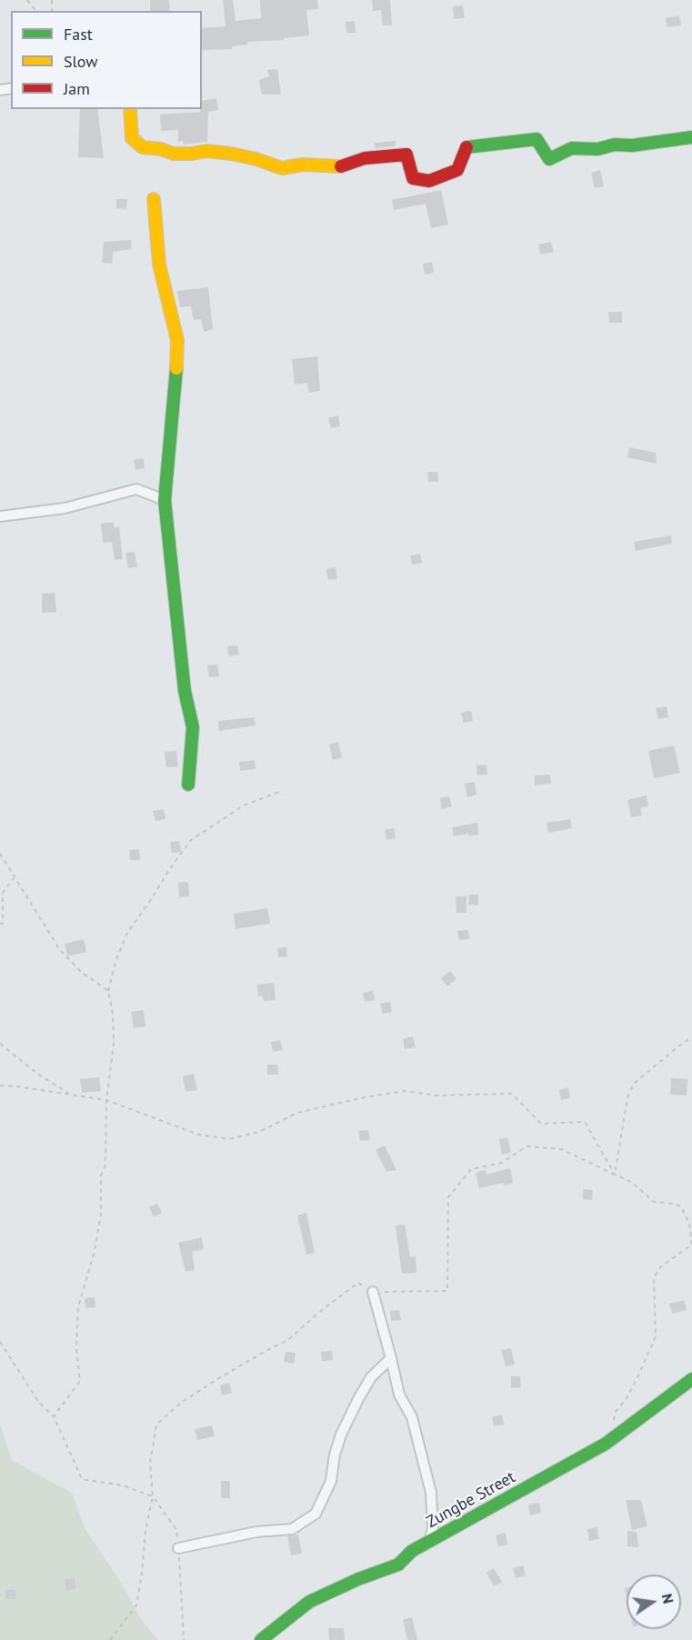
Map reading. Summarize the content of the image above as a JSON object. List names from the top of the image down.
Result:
{
  "streets": {
    "street": ["Zungbe Street"]
  },
  "legend": ["Fast", "Slow", "Jam"],
  "north": "right"
}
